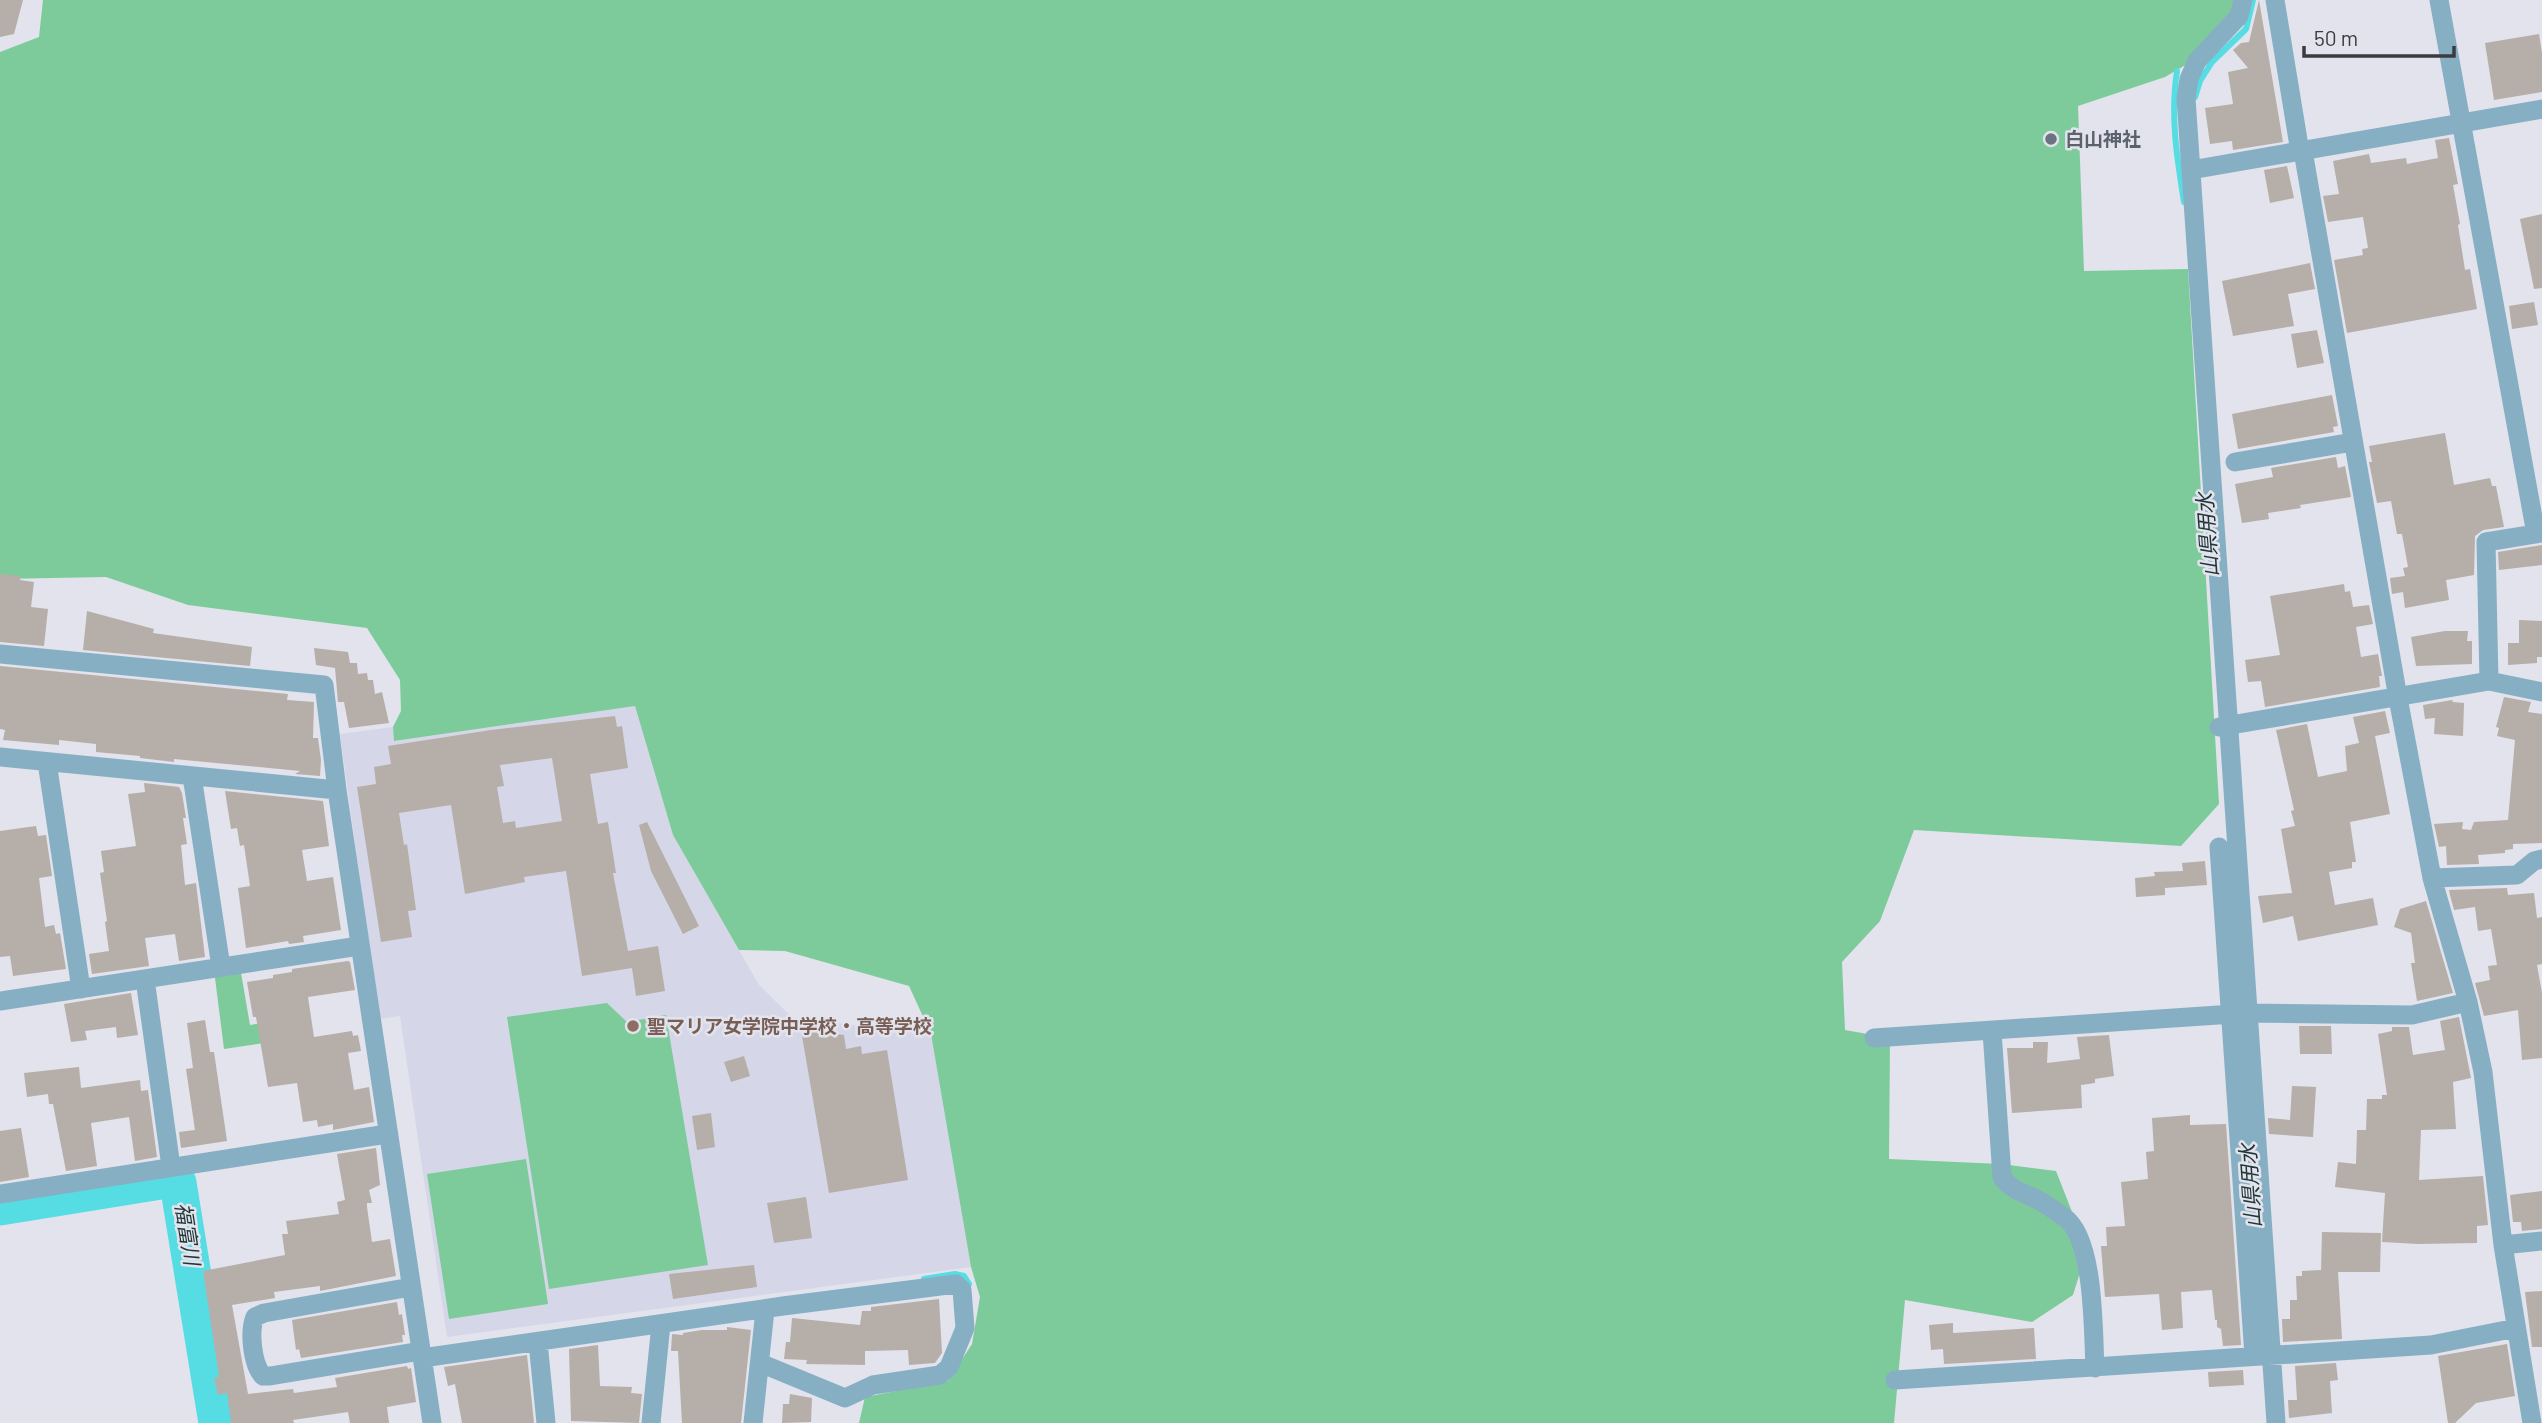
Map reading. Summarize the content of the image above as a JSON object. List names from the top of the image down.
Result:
{
  "water": ["山県用水", "福富川"],
  "places": ["白山神社", "聖マリア女学院中学校・高等学校"],
  "scale_bar": "50 m"
}
